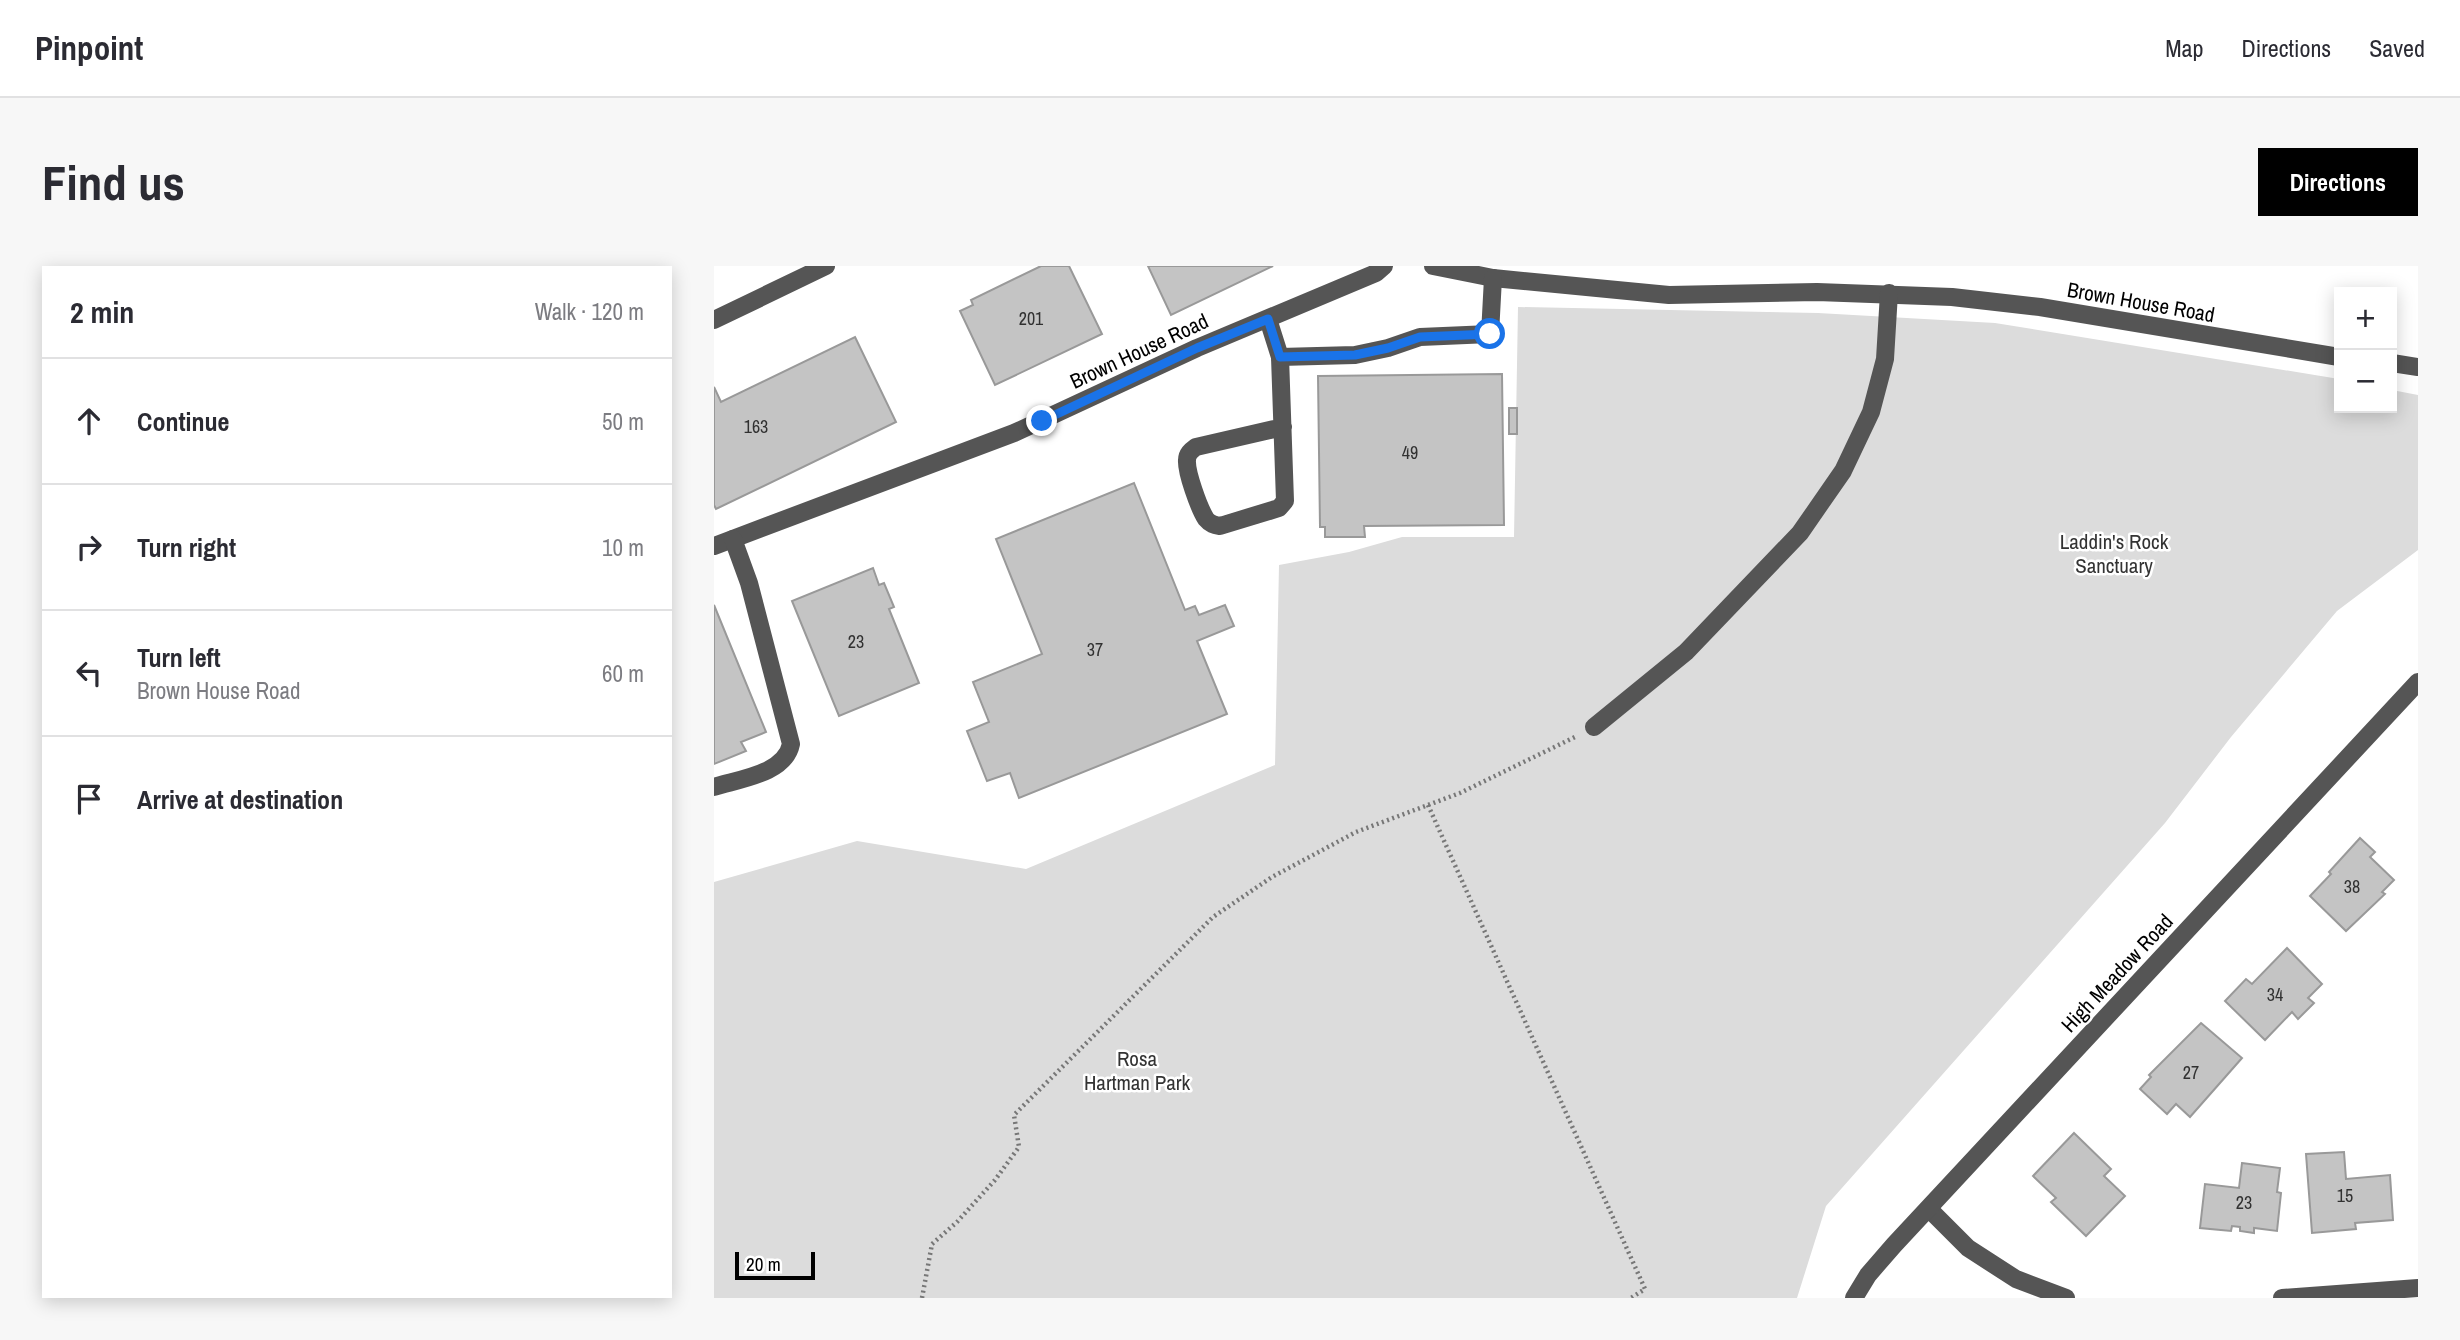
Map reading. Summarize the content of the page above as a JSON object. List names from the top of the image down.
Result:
{
  "streets": {
    "street": ["Brown House Road", "High Meadow Road"]
  },
  "parks": ["Laddin's Rock Sanctuary", "Rosa Hartman Park"],
  "house_numbers": [
    "201",
    "163",
    "49",
    "23",
    "37",
    "38",
    "34",
    "27",
    "15",
    "23"
  ],
  "scale_bar": "20 m",
  "page": {
    "header": "Pinpoint",
    "nav": ["Map", "Directions", "Saved"],
    "buttons": "Directions",
    "title": "Find us",
    "heading": ["2 min", "Walk · 120 m"],
    "map_buttons": ["+", "−"],
    "list": [
      ["Continue", "50 m"],
      ["Turn right", "10 m"],
      ["Turn left", "Brown House Road", "60 m"],
      "Arrive at destination"
    ],
    "scale": "20 m"
  }
}
